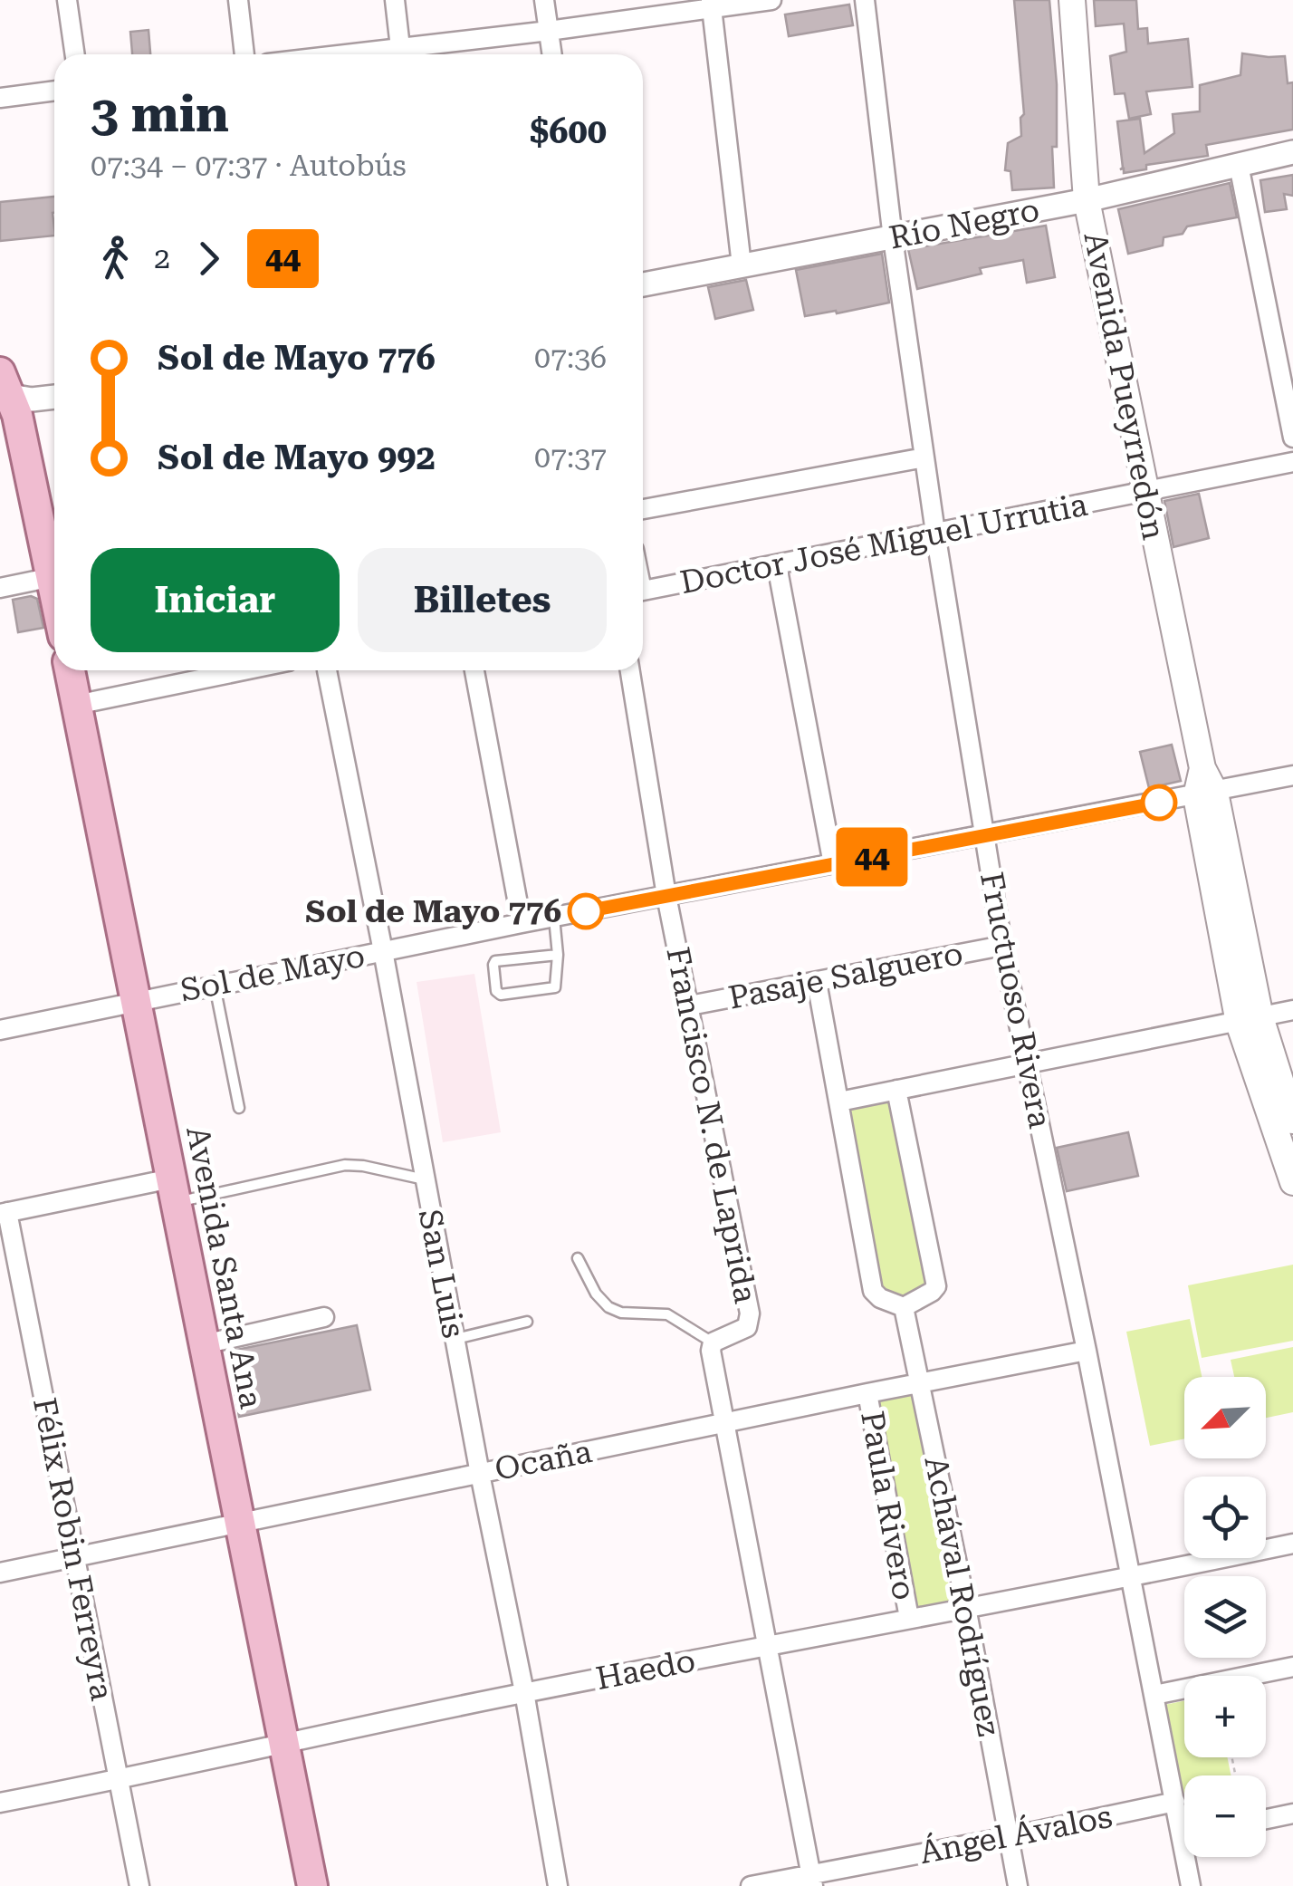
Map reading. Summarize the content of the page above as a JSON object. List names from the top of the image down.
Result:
{
  "streets": {
    "main road": ["Avenida Pueyrredón", "Avenida Santa Ana"],
    "street": [
      "Río Negro",
      "Doctor José Miguel Urrutia",
      "Sol de Mayo",
      "Pasaje Salguero",
      "Fructuoso Rivera",
      "Francisco N. de Laprida",
      "San Luis",
      "Ocaña",
      "Paula Rivero",
      "Félix Robin Ferreyra",
      "Achával Rodríguez",
      "Haedo",
      "Ángel Ávalos"
    ]
  },
  "crossings": [
    ["Río Negro", "Avenida Pueyrredón"],
    ["Río Negro", "Fructuoso Rivera"],
    ["Avenida Pueyrredón", "Doctor José Miguel Urrutia"],
    ["Avenida Pueyrredón", "Sol de Mayo"],
    ["Doctor José Miguel Urrutia", "Fructuoso Rivera"],
    ["Sol de Mayo", "Fructuoso Rivera"],
    ["Sol de Mayo", "Francisco N. de Laprida"],
    ["Sol de Mayo", "Avenida Santa Ana"],
    ["Sol de Mayo", "San Luis"],
    ["Pasaje Salguero", "Fructuoso Rivera"],
    ["Pasaje Salguero", "Francisco N. de Laprida"],
    ["Fructuoso Rivera", "Ocaña"],
    ["Fructuoso Rivera", "Haedo"],
    ["Fructuoso Rivera", "Ángel Ávalos"],
    ["Francisco N. de Laprida", "Ocaña"],
    ["Francisco N. de Laprida", "Haedo"],
    ["Francisco N. de Laprida", "Ángel Ávalos"],
    ["Avenida Santa Ana", "Ocaña"],
    ["Avenida Santa Ana", "Haedo"],
    ["San Luis", "Ocaña"],
    ["San Luis", "Haedo"],
    ["Ocaña", "Paula Rivero"],
    ["Ocaña", "Félix Robin Ferreyra"],
    ["Ocaña", "Achával Rodríguez"],
    ["Paula Rivero", "Haedo"],
    ["Félix Robin Ferreyra", "Haedo"],
    ["Achával Rodríguez", "Haedo"],
    ["Achával Rodríguez", "Ángel Ávalos"]
  ],
  "places": ["Sol de Mayo 776"],
  "lines": ["bus line 44"],
  "north": "bottom left",
  "page": {
    "on_map": "44",
    "heading": ["3 min", "07:34 – 07:37 · Autobús", "$600"],
    "legs": ["2", "44"],
    "list": [
      {
        "name": "Sol de Mayo 776",
        "value": "07:36"
      },
      {
        "name": "Sol de Mayo 992",
        "value": "07:37"
      }
    ],
    "buttons": ["Iniciar", "Billetes"],
    "map_buttons": ["+", "−"]
  }
}
